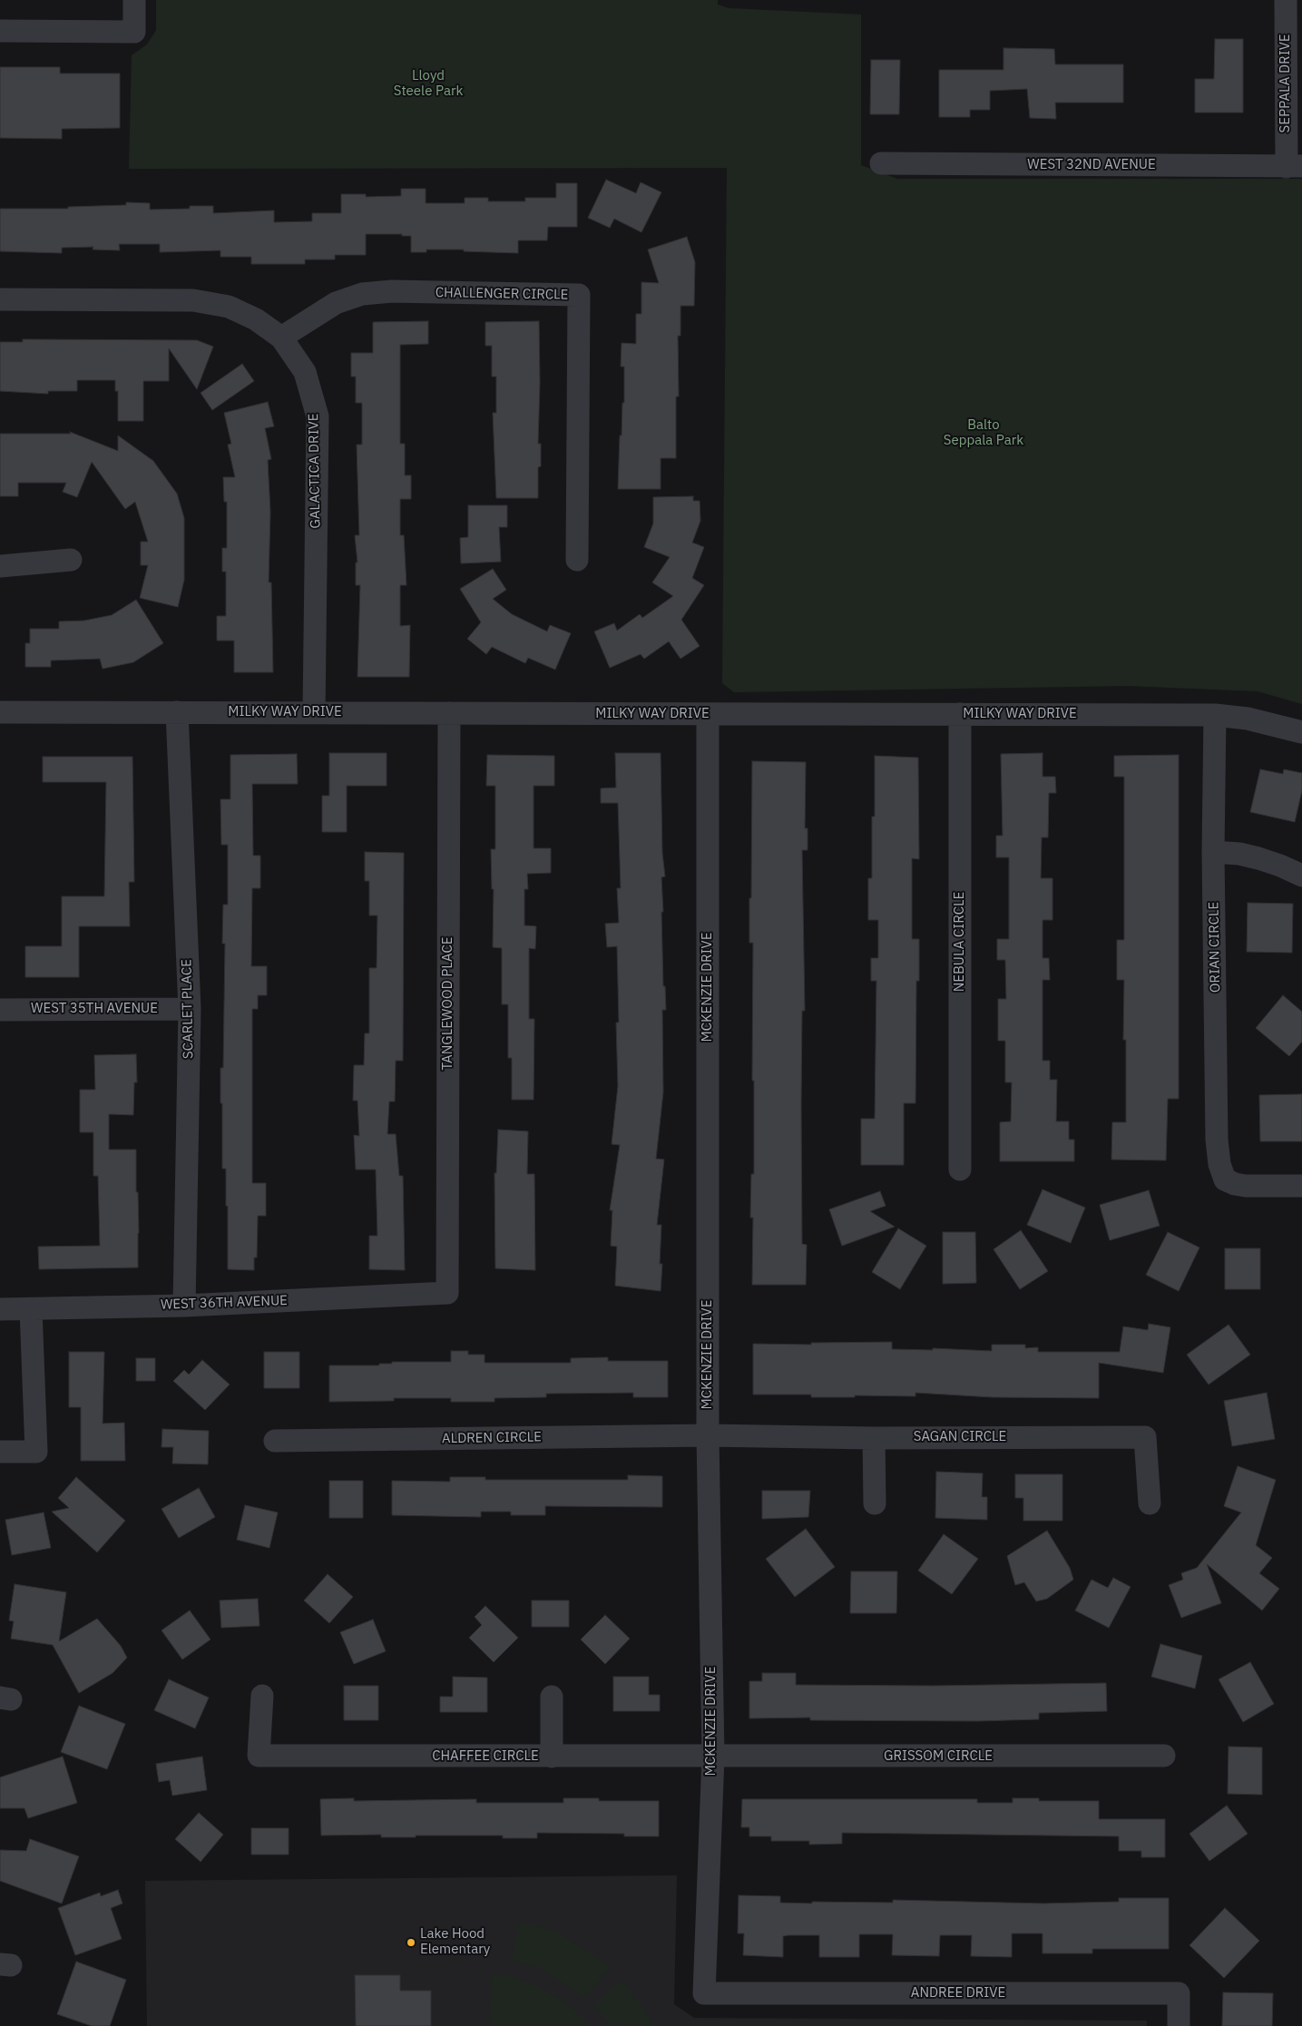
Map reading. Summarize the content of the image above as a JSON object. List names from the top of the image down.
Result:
{
  "streets": {
    "street": [
      "SEPPALA DRIVE",
      "WEST 32ND AVENUE",
      "CHALLENGER CIRCLE",
      "GALACTICA DRIVE",
      "MILKY WAY DRIVE",
      "NEBULA CIRCLE",
      "ORIAN CIRCLE",
      "MCKENZIE DRIVE",
      "TANGLEWOOD PLACE",
      "WEST 35TH AVENUE",
      "SCARLET PLACE",
      "WEST 36TH AVENUE",
      "SAGAN CIRCLE",
      "ALDREN CIRCLE",
      "CHAFFEE CIRCLE",
      "GRISSOM CIRCLE",
      "ANDREE DRIVE"
    ]
  },
  "crossings": [
    ["SEPPALA DRIVE", "WEST 32ND AVENUE"],
    ["CHALLENGER CIRCLE", "GALACTICA DRIVE"],
    ["GALACTICA DRIVE", "MILKY WAY DRIVE"],
    ["MILKY WAY DRIVE", "NEBULA CIRCLE"],
    ["MILKY WAY DRIVE", "ORIAN CIRCLE"],
    ["MILKY WAY DRIVE", "MCKENZIE DRIVE"],
    ["MILKY WAY DRIVE", "TANGLEWOOD PLACE"],
    ["MILKY WAY DRIVE", "SCARLET PLACE"],
    ["MCKENZIE DRIVE", "SAGAN CIRCLE"],
    ["MCKENZIE DRIVE", "ALDREN CIRCLE"],
    ["MCKENZIE DRIVE", "CHAFFEE CIRCLE"],
    ["MCKENZIE DRIVE", "GRISSOM CIRCLE"],
    ["MCKENZIE DRIVE", "ANDREE DRIVE"],
    ["TANGLEWOOD PLACE", "WEST 36TH AVENUE"],
    ["WEST 35TH AVENUE", "SCARLET PLACE"],
    ["SCARLET PLACE", "WEST 36TH AVENUE"],
    ["SAGAN CIRCLE", "ALDREN CIRCLE"],
    ["CHAFFEE CIRCLE", "GRISSOM CIRCLE"]
  ],
  "parks": ["Lloyd Steele Park", "Balto Seppala Park"],
  "places": ["Lake Hood Elementary"]
}
